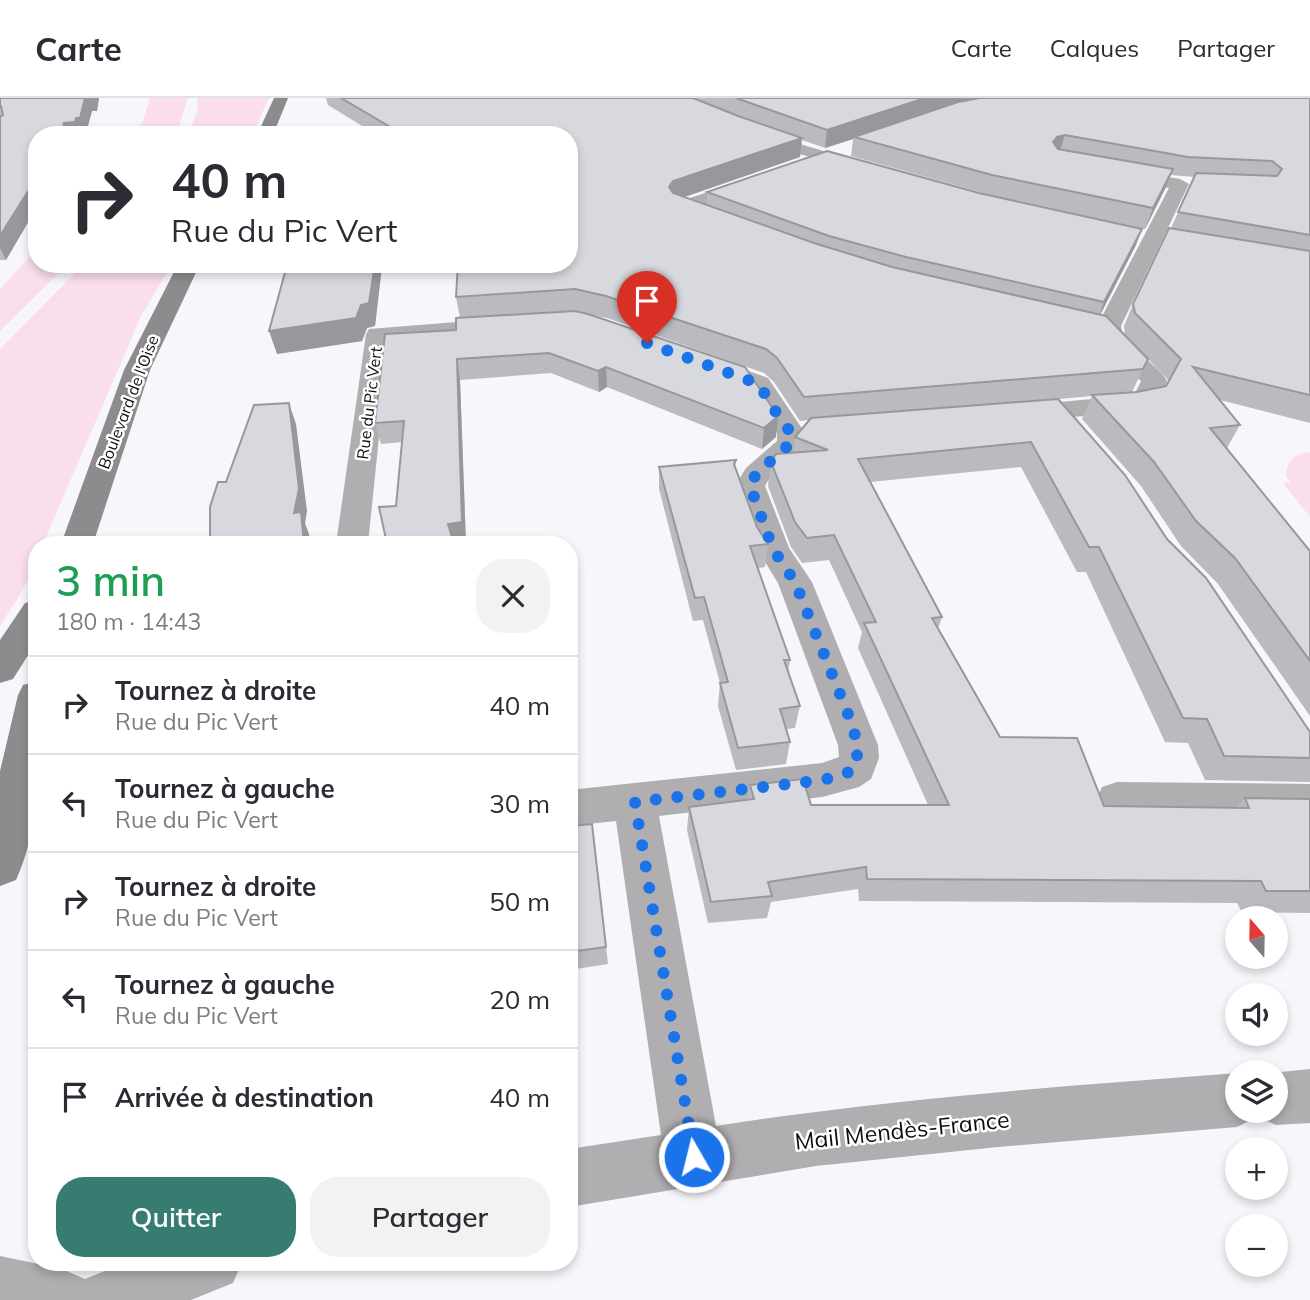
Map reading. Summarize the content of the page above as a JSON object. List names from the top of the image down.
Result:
{
  "streets": {
    "main road": ["Boulevard de l'Oise"],
    "street": ["Rue du Pic Vert", "Mail Mendès-France"]
  },
  "north": "top",
  "page": {
    "header": "Carte",
    "nav": ["Carte", "Calques", "Partager"],
    "turn": ["40 m", "Rue du Pic Vert"],
    "heading": ["3 min", "180 m · 14:43"],
    "list": [
      {
        "name": "Tournez à droite",
        "note": "Rue du Pic Vert",
        "value": "40 m"
      },
      {
        "name": "Tournez à gauche",
        "note": "Rue du Pic Vert",
        "value": "30 m"
      },
      {
        "name": "Tournez à droite",
        "note": "Rue du Pic Vert",
        "value": "50 m"
      },
      {
        "name": "Tournez à gauche",
        "note": "Rue du Pic Vert",
        "value": "20 m"
      },
      {
        "name": "Arrivée à destination",
        "value": "40 m"
      }
    ],
    "map_buttons": ["+", "−"],
    "buttons": ["Quitter", "Partager"]
  }
}
